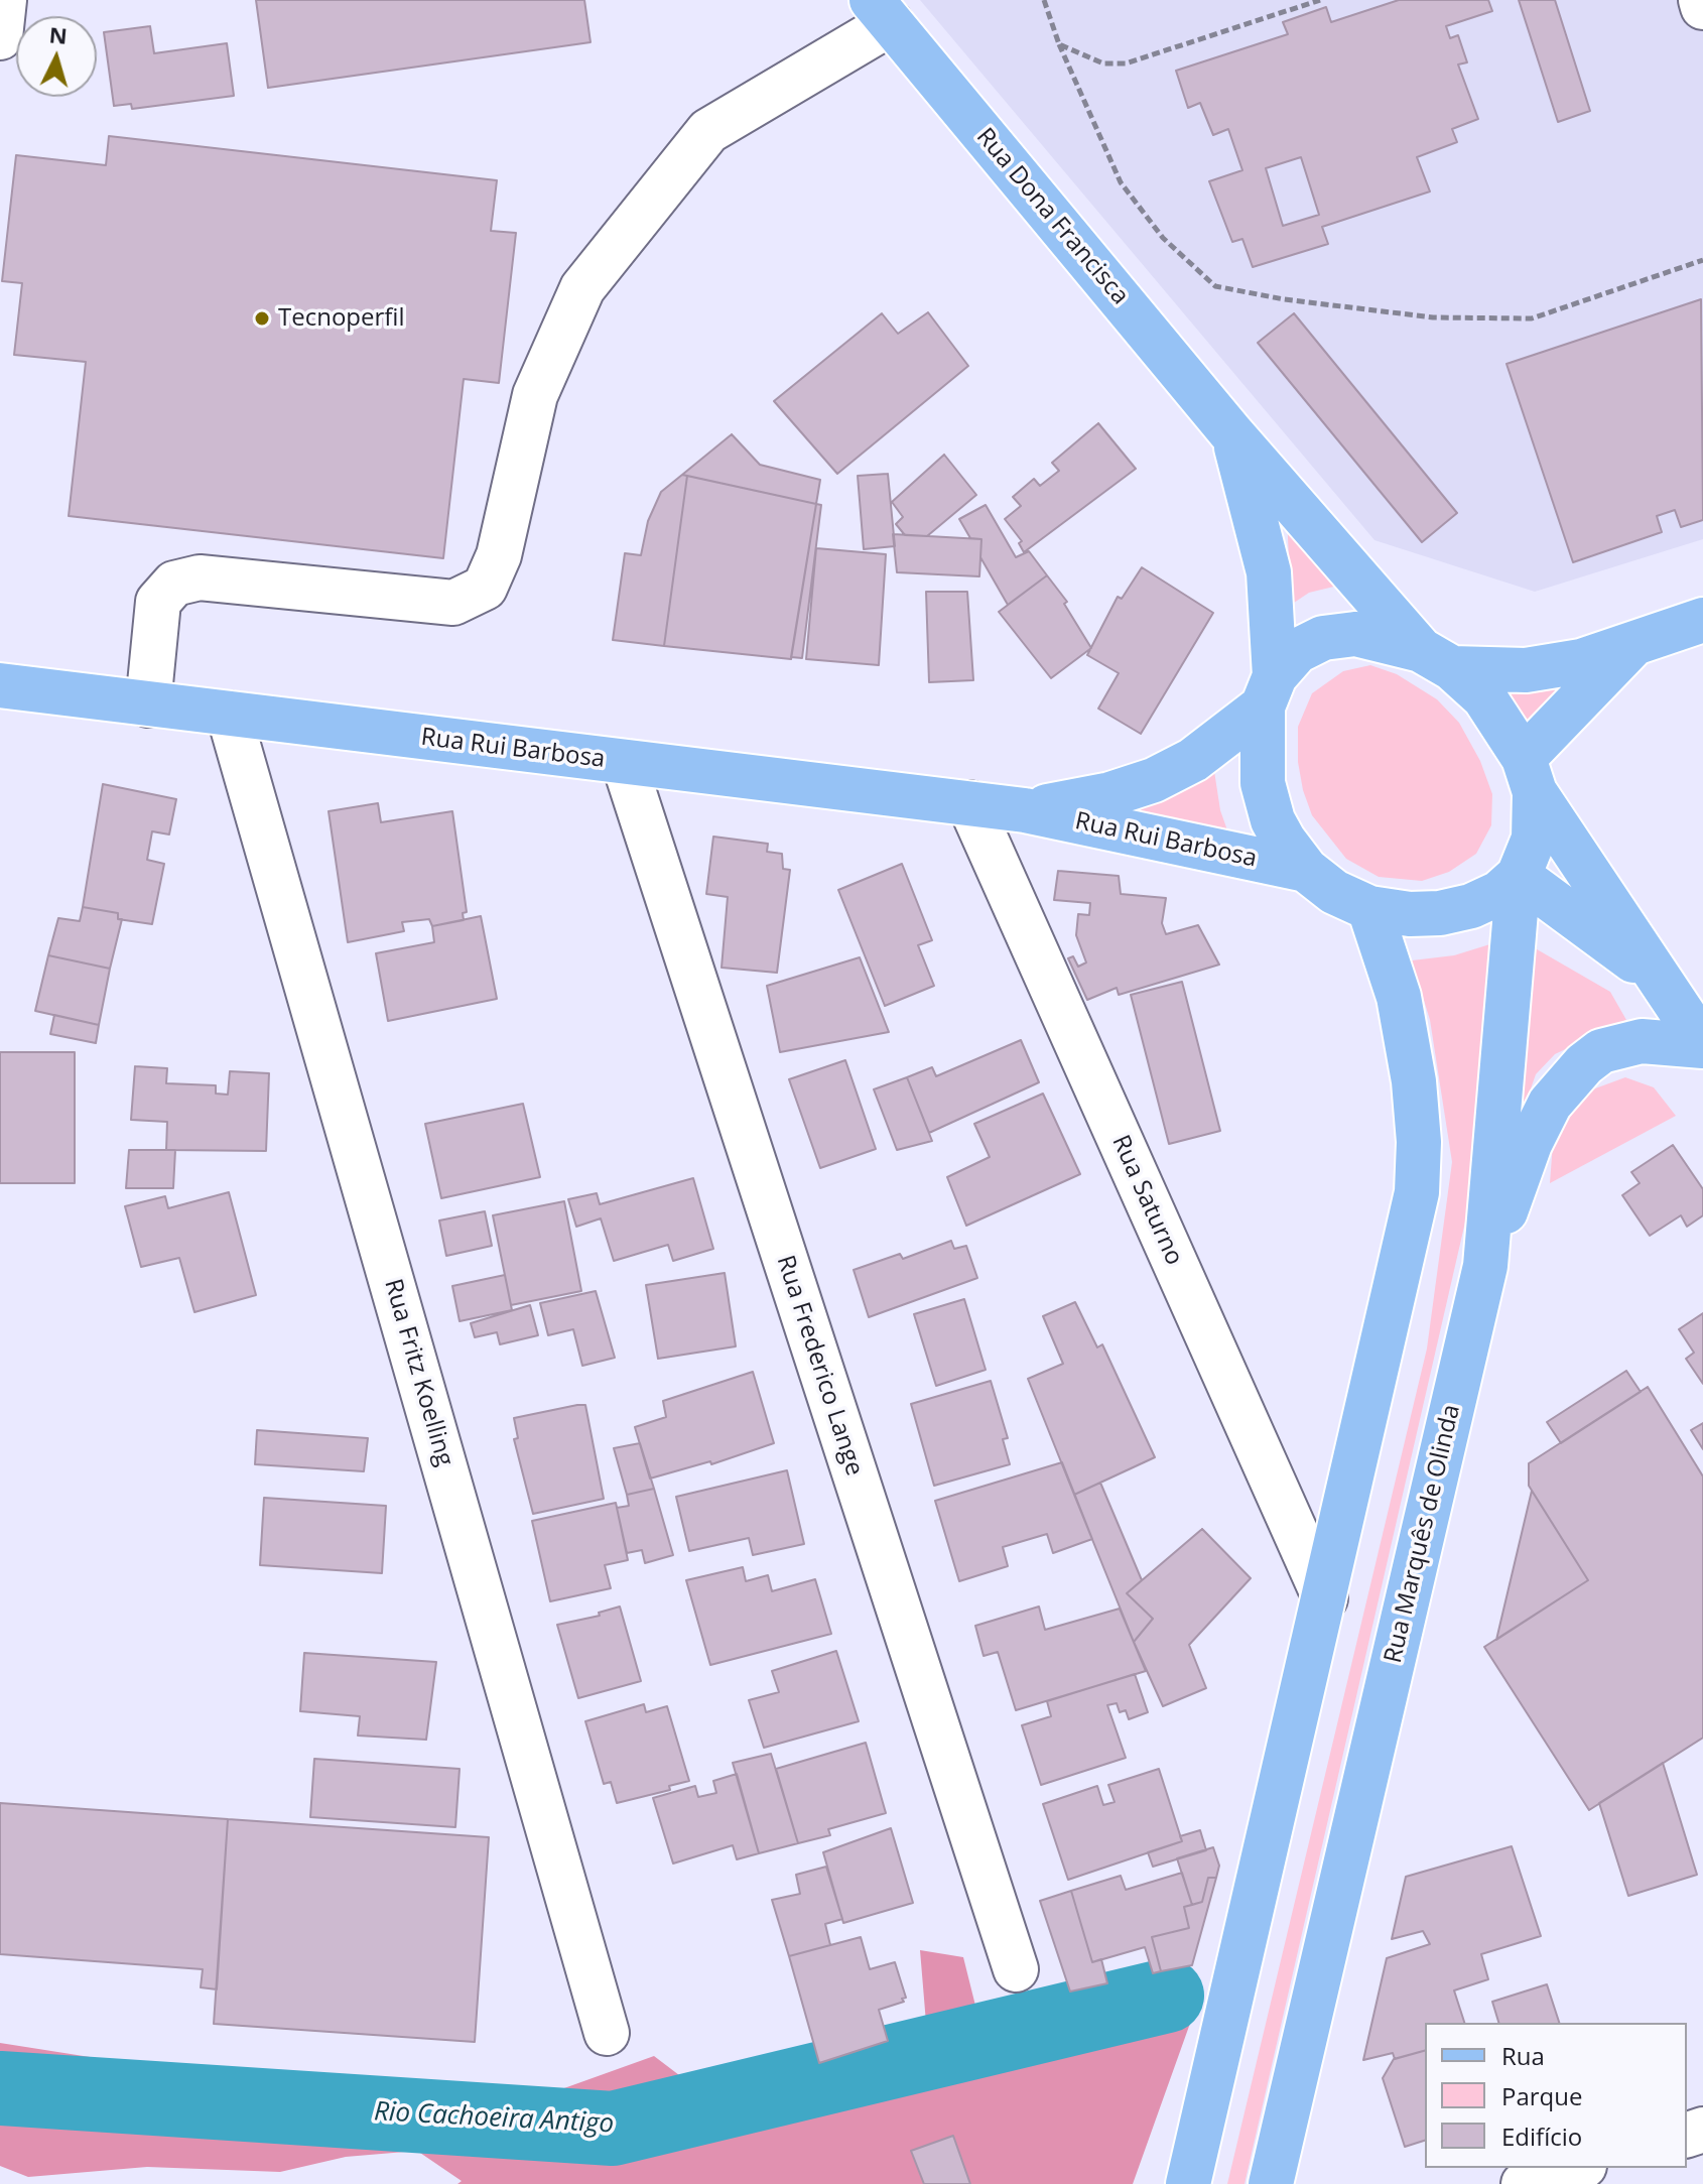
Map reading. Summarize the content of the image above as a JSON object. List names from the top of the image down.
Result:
{
  "streets": {
    "main road": ["Rua Dona Francisca", "Rua Rui Barbosa", "Rua Marquês de Olinda"],
    "street": ["Rua Saturno", "Rua Frederico Lange", "Rua Fritz Koelling"]
  },
  "crossings": [
    ["Rua Dona Francisca", "Rua Rui Barbosa"],
    ["Rua Dona Francisca", "Rua Marquês de Olinda"],
    ["Rua Rui Barbosa", "Rua Saturno"],
    ["Rua Rui Barbosa", "Rua Frederico Lange"],
    ["Rua Rui Barbosa", "Rua Fritz Koelling"],
    ["Rua Rui Barbosa", "Rua Marquês de Olinda"]
  ],
  "water": ["Rio Cachoeira Antigo"],
  "places": ["Tecnoperfil"],
  "legend": ["Rua", "Parque", "Edifício"],
  "north": "top"
}
